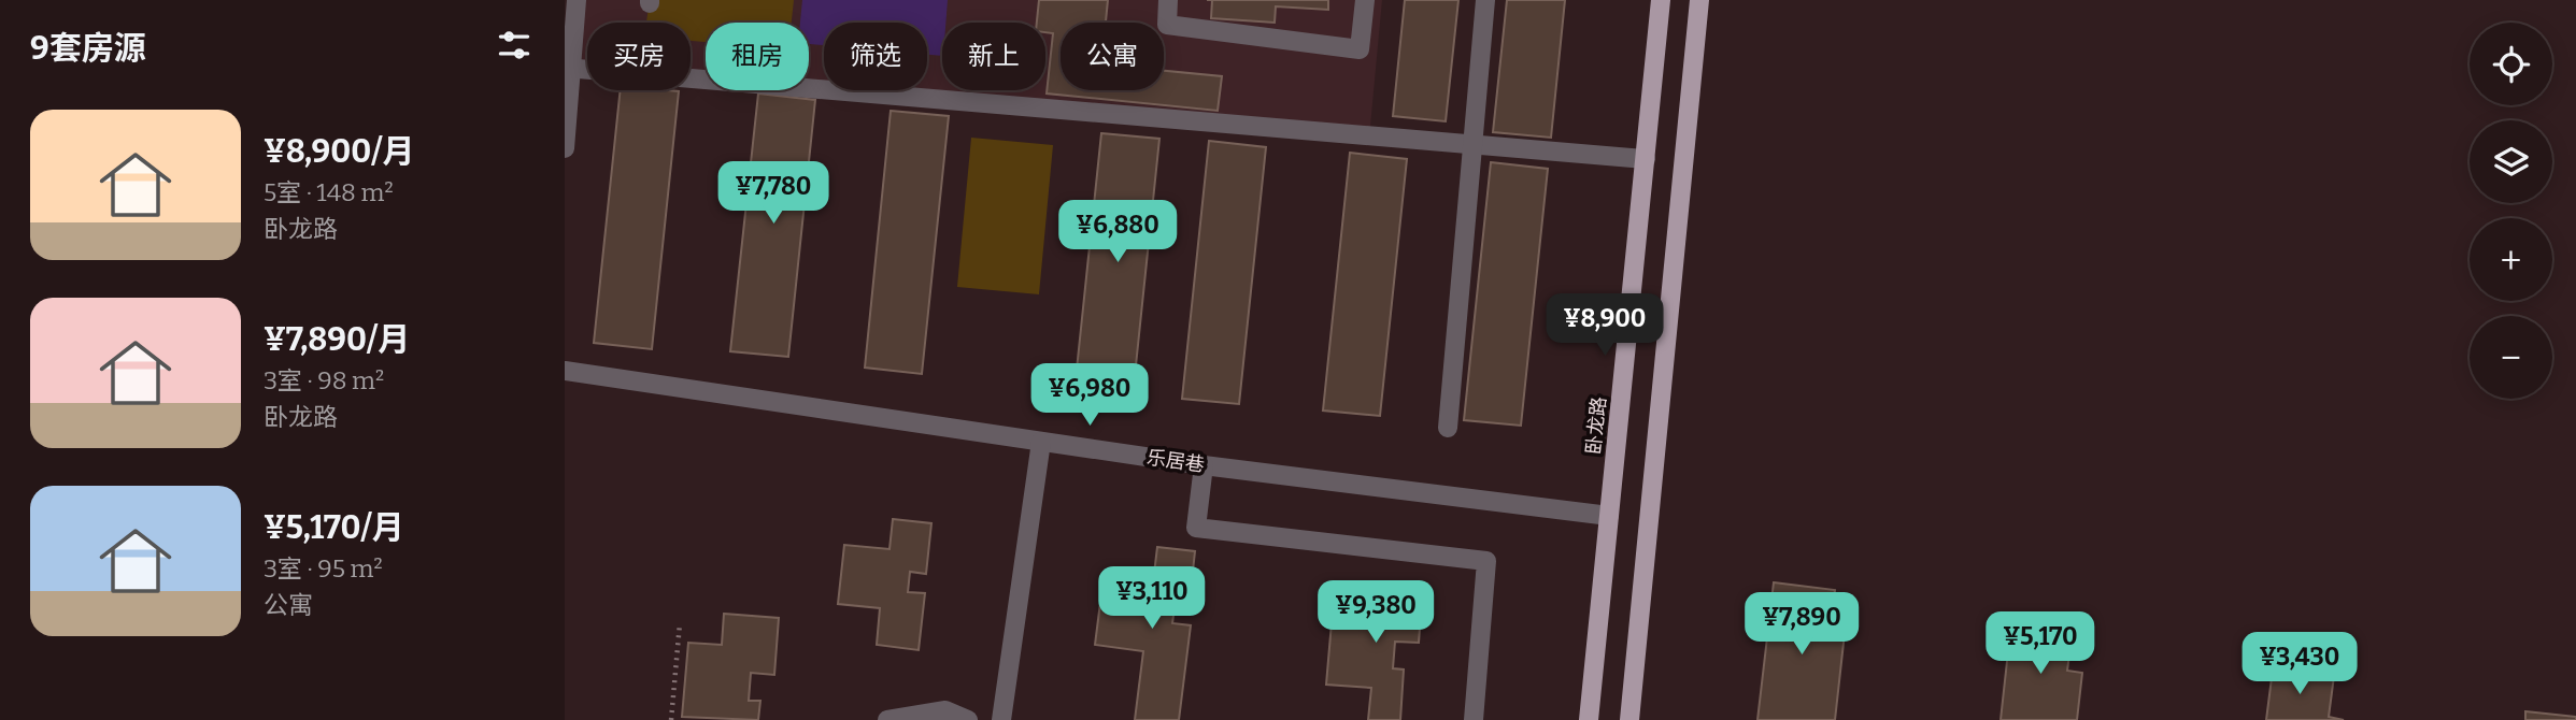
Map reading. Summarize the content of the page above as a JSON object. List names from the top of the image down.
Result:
{
  "streets": {
    "main road": ["卧龙路"],
    "street": ["乐居巷"]
  },
  "crossings": [
    ["卧龙路", "乐居巷"]
  ],
  "page": {
    "heading": "9套房源",
    "map_buttons": ["+", "−"],
    "chip": [
      "买房",
      "租房",
      "筛选",
      "新上",
      "公寓"
    ],
    "list": [
      {
        "name": "¥8,900/月",
        "note": "5室 · 148 m² · 卧龙路"
      },
      {
        "name": "¥7,890/月",
        "note": "3室 · 98 m² · 卧龙路"
      },
      {
        "name": "¥5,170/月",
        "note": "3室 · 95 m² · 公寓"
      }
    ],
    "price": [
      "¥7,780",
      "¥6,880",
      "¥8,900",
      "¥6,980",
      "¥3,110",
      "¥9,380",
      "¥7,890",
      "¥5,170",
      "¥3,430"
    ]
  }
}
